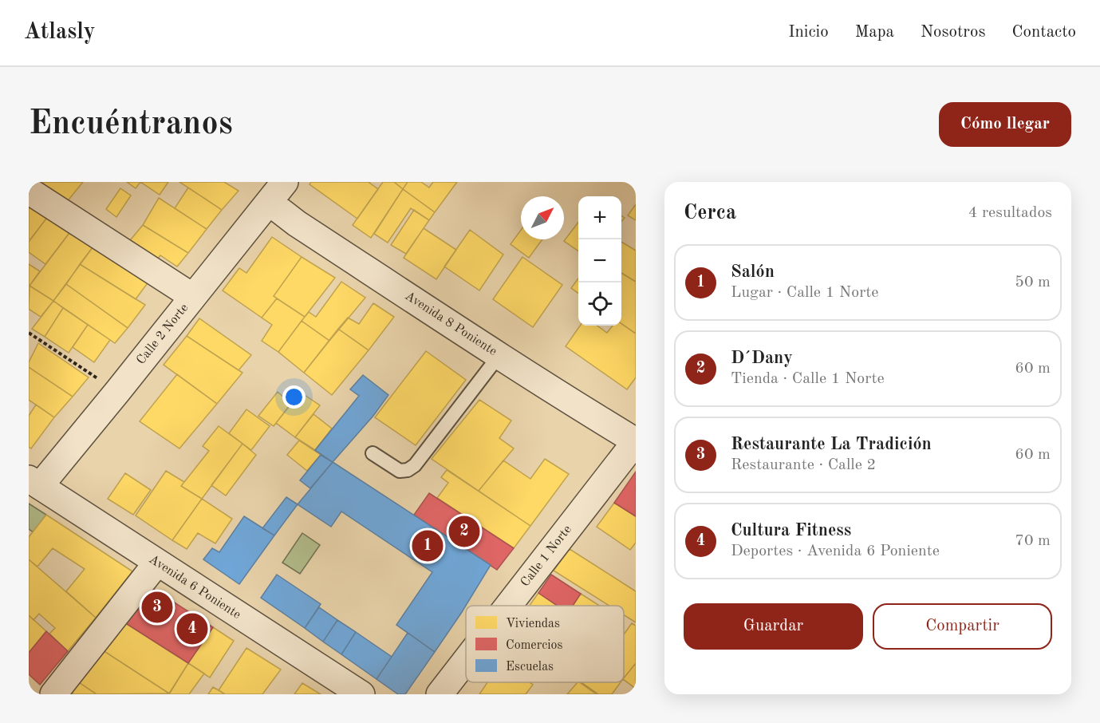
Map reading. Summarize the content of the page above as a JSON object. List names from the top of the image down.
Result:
{
  "streets": {
    "street": [
      "Avenida 8 Poniente",
      "Calle 2 Norte",
      "Calle 1 Norte",
      "Avenida 6 Poniente"
    ]
  },
  "crossings": [
    ["Avenida 8 Poniente", "Calle 2 Norte"],
    ["Avenida 8 Poniente", "Calle 1 Norte"],
    ["Calle 2 Norte", "Avenida 6 Poniente"]
  ],
  "legend": ["Viviendas", "Comercios", "Escuelas"],
  "north": "top right",
  "page": {
    "header": "Atlasly",
    "nav": [
      "Inicio",
      "Mapa",
      "Nosotros",
      "Contacto"
    ],
    "buttons": [
      "Cómo llegar",
      ["Guardar", "Compartir"]
    ],
    "title": "Encuéntranos",
    "heading": ["Cerca", "4 resultados"],
    "map_buttons": ["+", "−"],
    "list": [
      {
        "mark": "1",
        "name": "Salón",
        "note": "Lugar · Calle 1 Norte",
        "value": "50 m"
      },
      {
        "mark": "2",
        "name": "D´Dany",
        "note": "Tienda · Calle 1 Norte",
        "value": "60 m"
      },
      {
        "mark": "3",
        "name": "Restaurante La Tradición",
        "note": "Restaurante · Calle 2",
        "value": "60 m"
      },
      {
        "mark": "4",
        "name": "Cultura Fitness",
        "note": "Deportes · Avenida 6 Poniente",
        "value": "70 m"
      }
    ],
    "pins": [
      "2",
      "1",
      "3",
      "4"
    ]
  }
}
